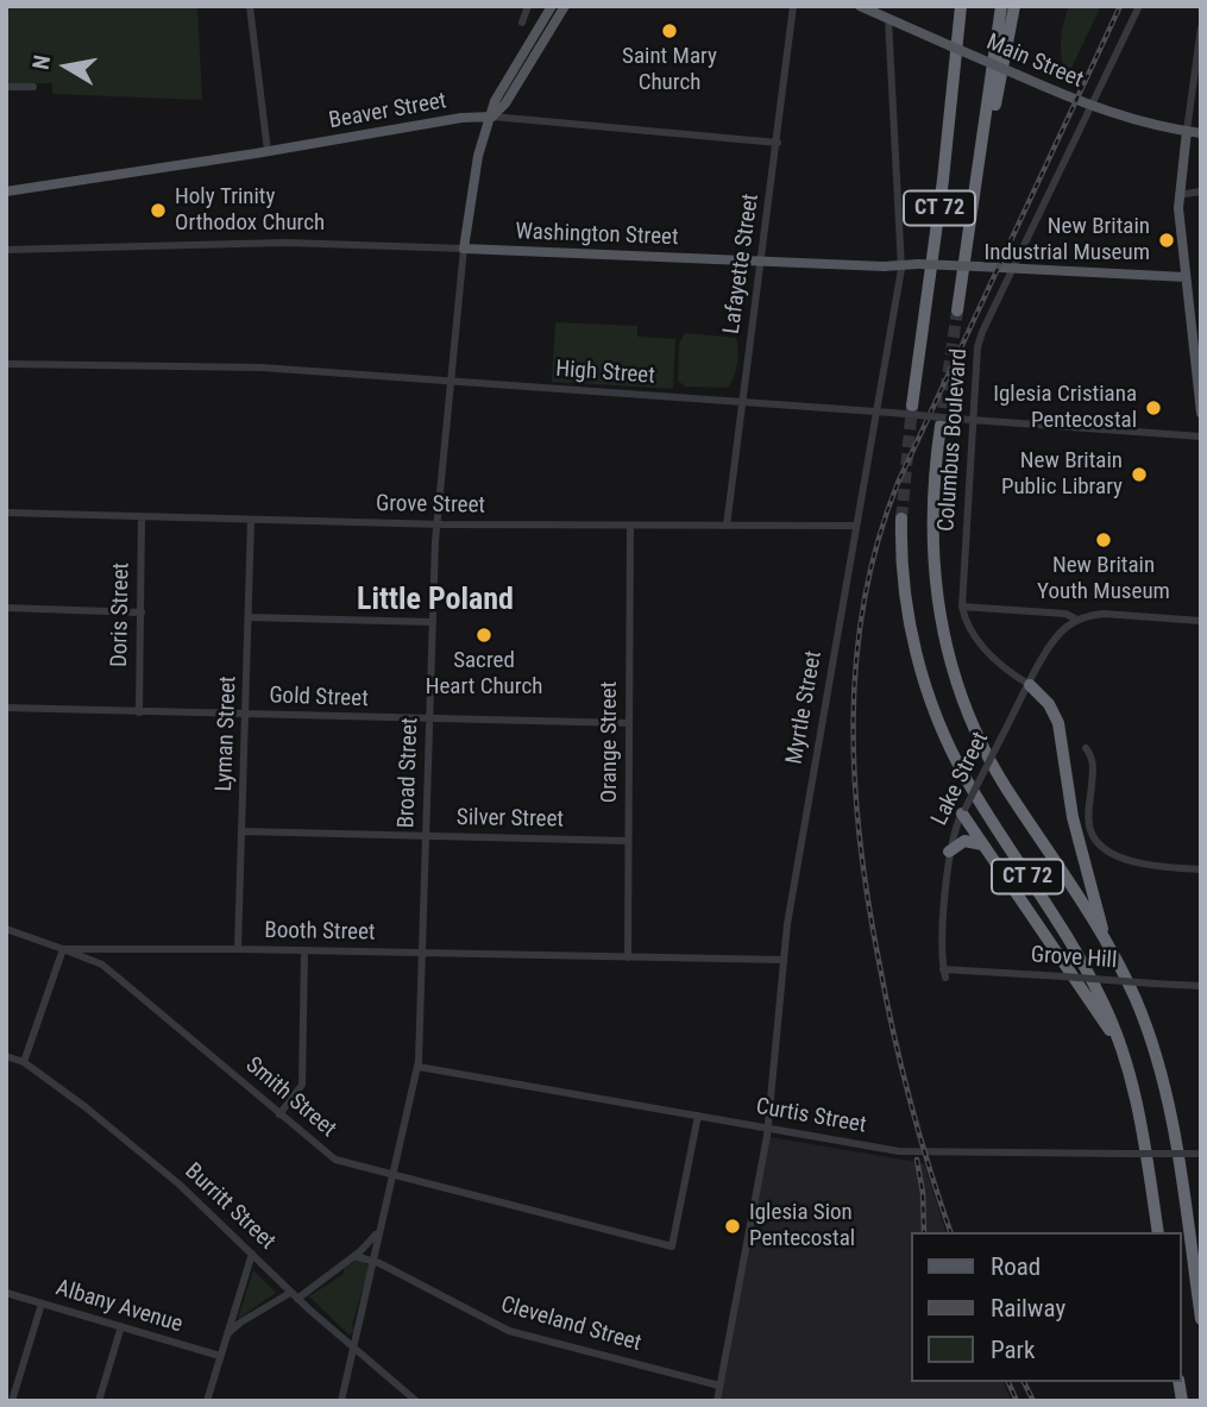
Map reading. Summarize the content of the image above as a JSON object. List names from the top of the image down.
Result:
{
  "streets": {
    "highway": ["CT 72"],
    "main road": [
      "Main Street",
      "Beaver Street",
      "Washington Street",
      "Broad Street"
    ],
    "street": [
      "Lafayette Street",
      "High Street",
      "Columbus Boulevard",
      "Grove Street",
      "Doris Street",
      "Gold Street",
      "Myrtle Street",
      "Lyman Street",
      "Orange Street",
      "Lake Street",
      "Silver Street",
      "Booth Street",
      "Grove Hill",
      "Smith Street",
      "Curtis Street",
      "Burritt Street",
      "Albany Avenue",
      "Cleveland Street"
    ]
  },
  "crossings": [
    ["Main Street", "Columbus Boulevard"],
    ["Main Street", "Myrtle Street"],
    ["Beaver Street", "Lafayette Street"],
    ["Beaver Street", "Broad Street"],
    ["Washington Street", "Lafayette Street"],
    ["Washington Street", "Columbus Boulevard"],
    ["Washington Street", "Myrtle Street"],
    ["Washington Street", "Broad Street"],
    ["Lafayette Street", "High Street"],
    ["Lafayette Street", "Grove Street"],
    ["High Street", "Columbus Boulevard"],
    ["High Street", "Myrtle Street"],
    ["High Street", "Broad Street"],
    ["Grove Street", "Doris Street"],
    ["Grove Street", "Myrtle Street"],
    ["Grove Street", "Lyman Street"],
    ["Grove Street", "Orange Street"],
    ["Grove Street", "Broad Street"],
    ["Doris Street", "Gold Street"],
    ["Gold Street", "Lyman Street"],
    ["Gold Street", "Orange Street"],
    ["Gold Street", "Broad Street"],
    ["Myrtle Street", "Booth Street"],
    ["Myrtle Street", "Curtis Street"],
    ["Myrtle Street", "Cleveland Street"],
    ["Lyman Street", "Silver Street"],
    ["Lyman Street", "Booth Street"],
    ["Orange Street", "Silver Street"],
    ["Orange Street", "Booth Street"],
    ["Broad Street", "Silver Street"],
    ["Broad Street", "Booth Street"],
    ["Broad Street", "Smith Street"],
    ["Broad Street", "Curtis Street"],
    ["Broad Street", "Burritt Street"],
    ["Broad Street", "Cleveland Street"],
    ["Lake Street", "Grove Hill"],
    ["Booth Street", "Smith Street"],
    ["Smith Street", "Curtis Street"]
  ],
  "districts": ["Little Poland"],
  "places": [
    "Saint Mary Church",
    "Holy Trinity Orthodox Church",
    "New Britain Industrial Museum",
    "Iglesia Cristiana Pentecostal",
    "New Britain Public Library",
    "New Britain Youth Museum",
    "Sacred Heart Church",
    "Iglesia Sion Pentecostal"
  ],
  "legend": ["Road", "Railway", "Park"],
  "north": "left"
}
